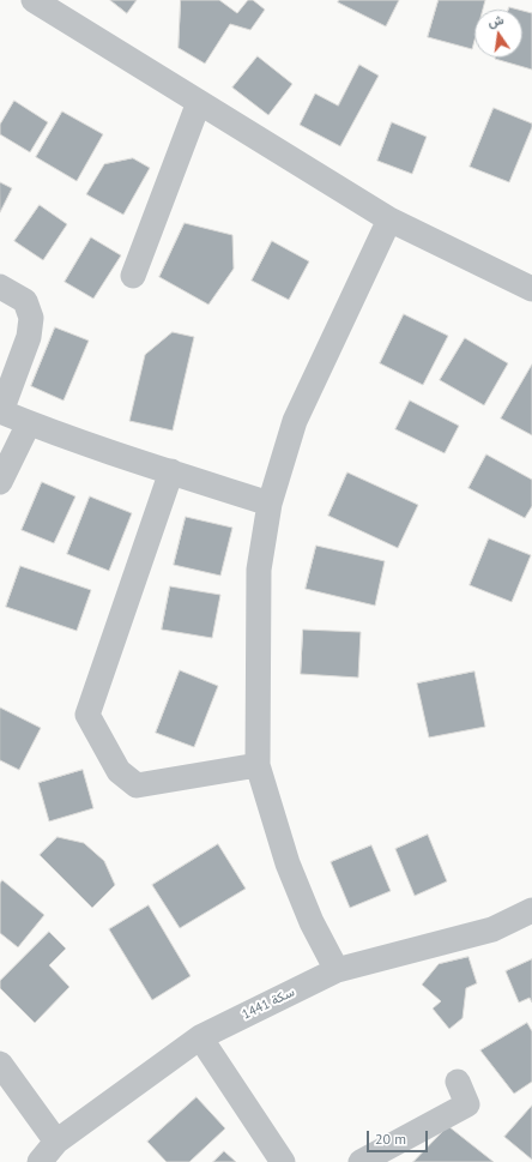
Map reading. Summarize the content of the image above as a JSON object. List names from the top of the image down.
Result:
{
  "streets": {
    "street": ["سكة 1441"]
  },
  "scale_bar": "20 m",
  "north": "top"
}
